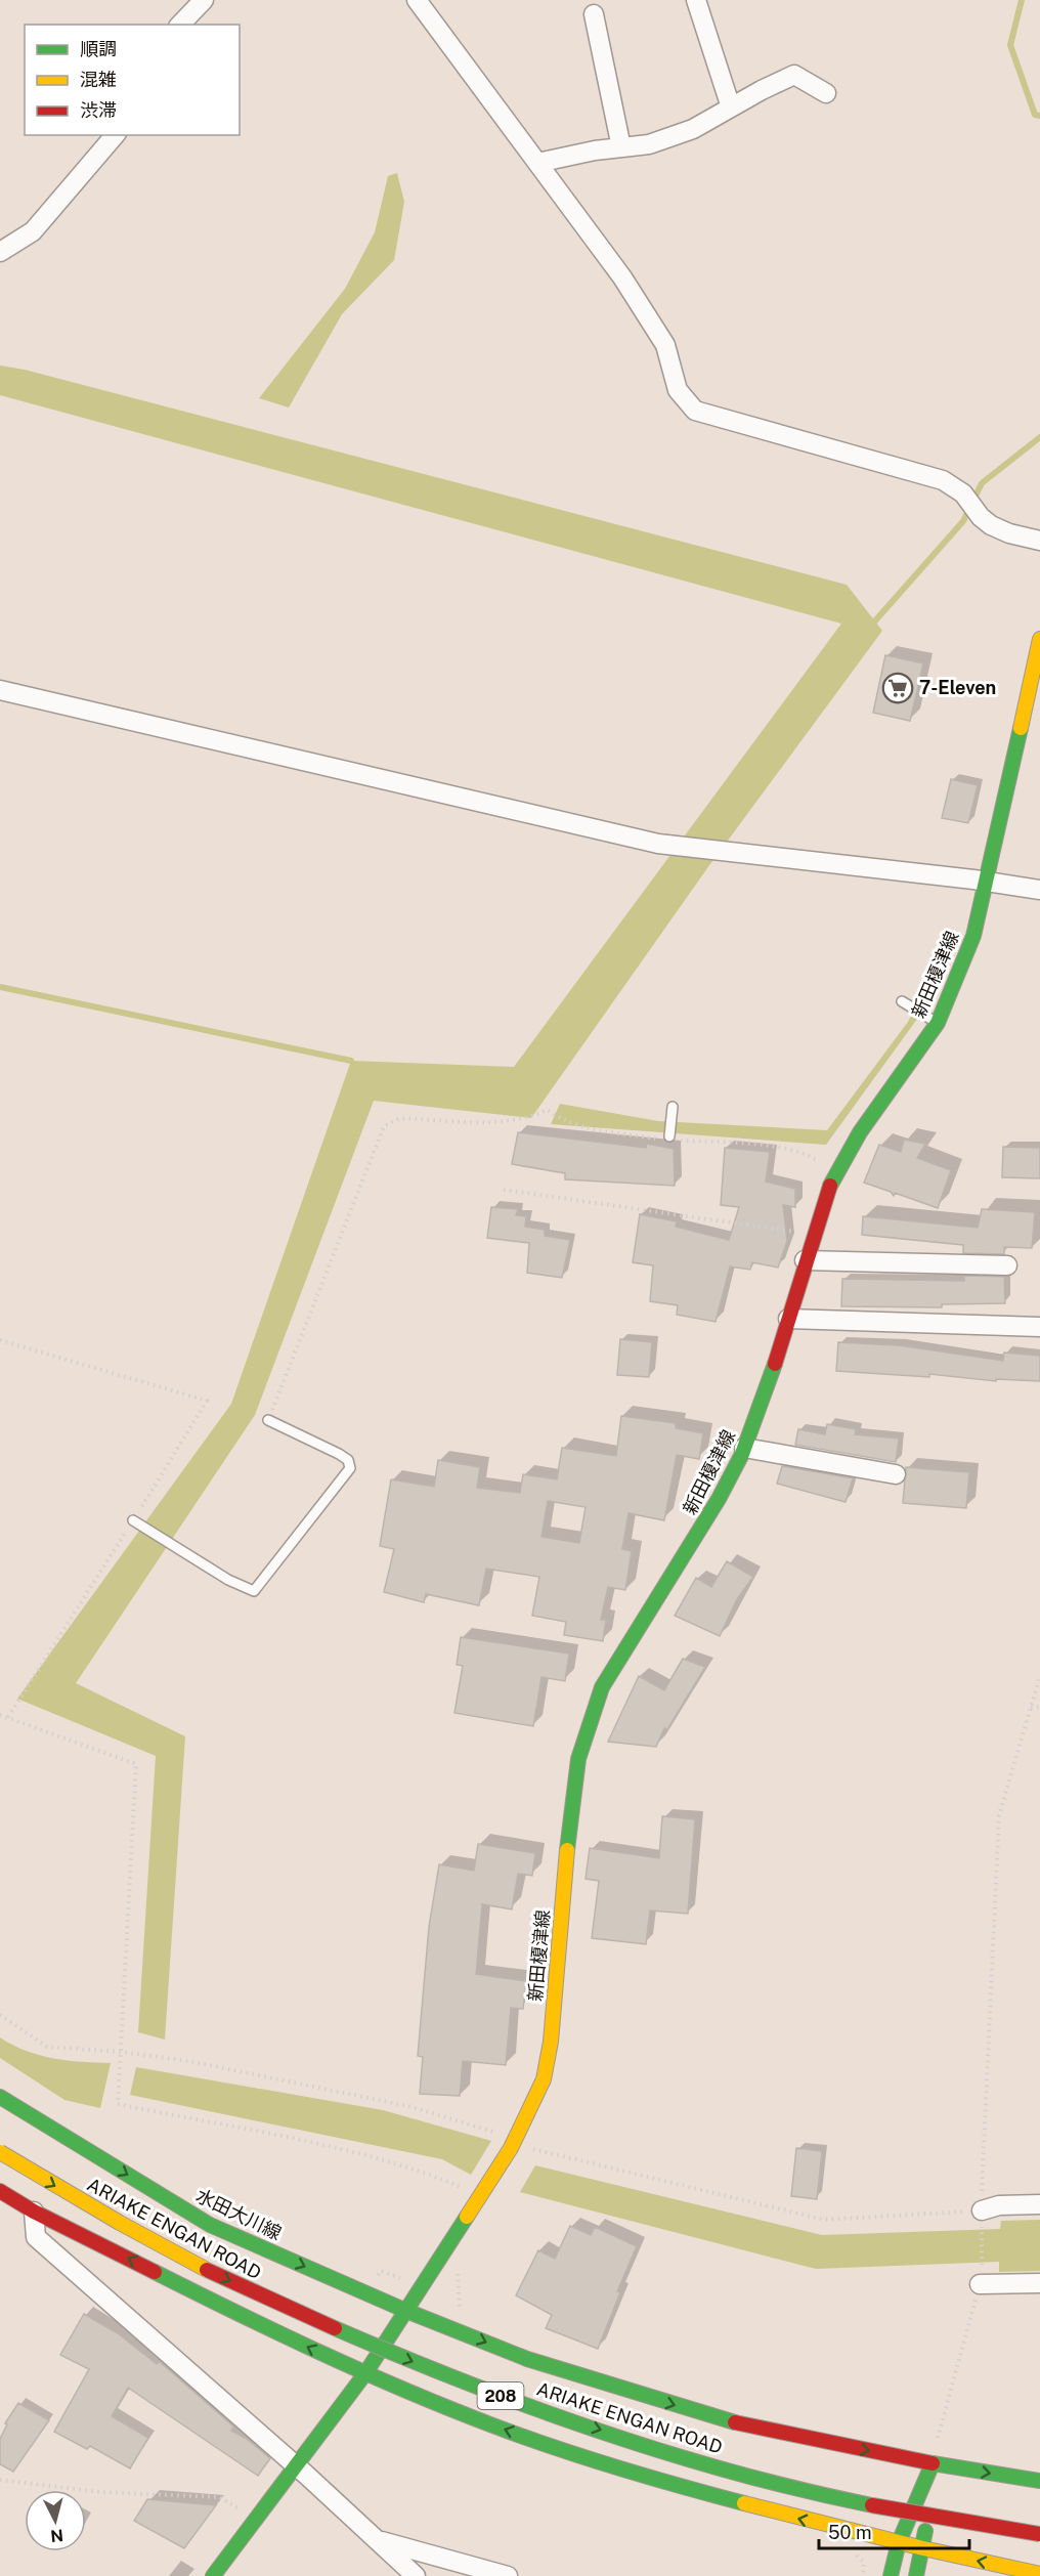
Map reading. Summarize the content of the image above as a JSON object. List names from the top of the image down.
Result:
{
  "streets": {
    "main road": [
      "新田榎津線",
      "水田大川線",
      "ARIAKE ENGAN ROAD",
      "208"
    ]
  },
  "crossings": [
    ["新田榎津線", "水田大川線"]
  ],
  "places": {
    "supermarket": ["7-Eleven"]
  },
  "legend": ["順調", "混雑", "渋滞"],
  "scale_bar": "50 m",
  "north": "bottom"
}
